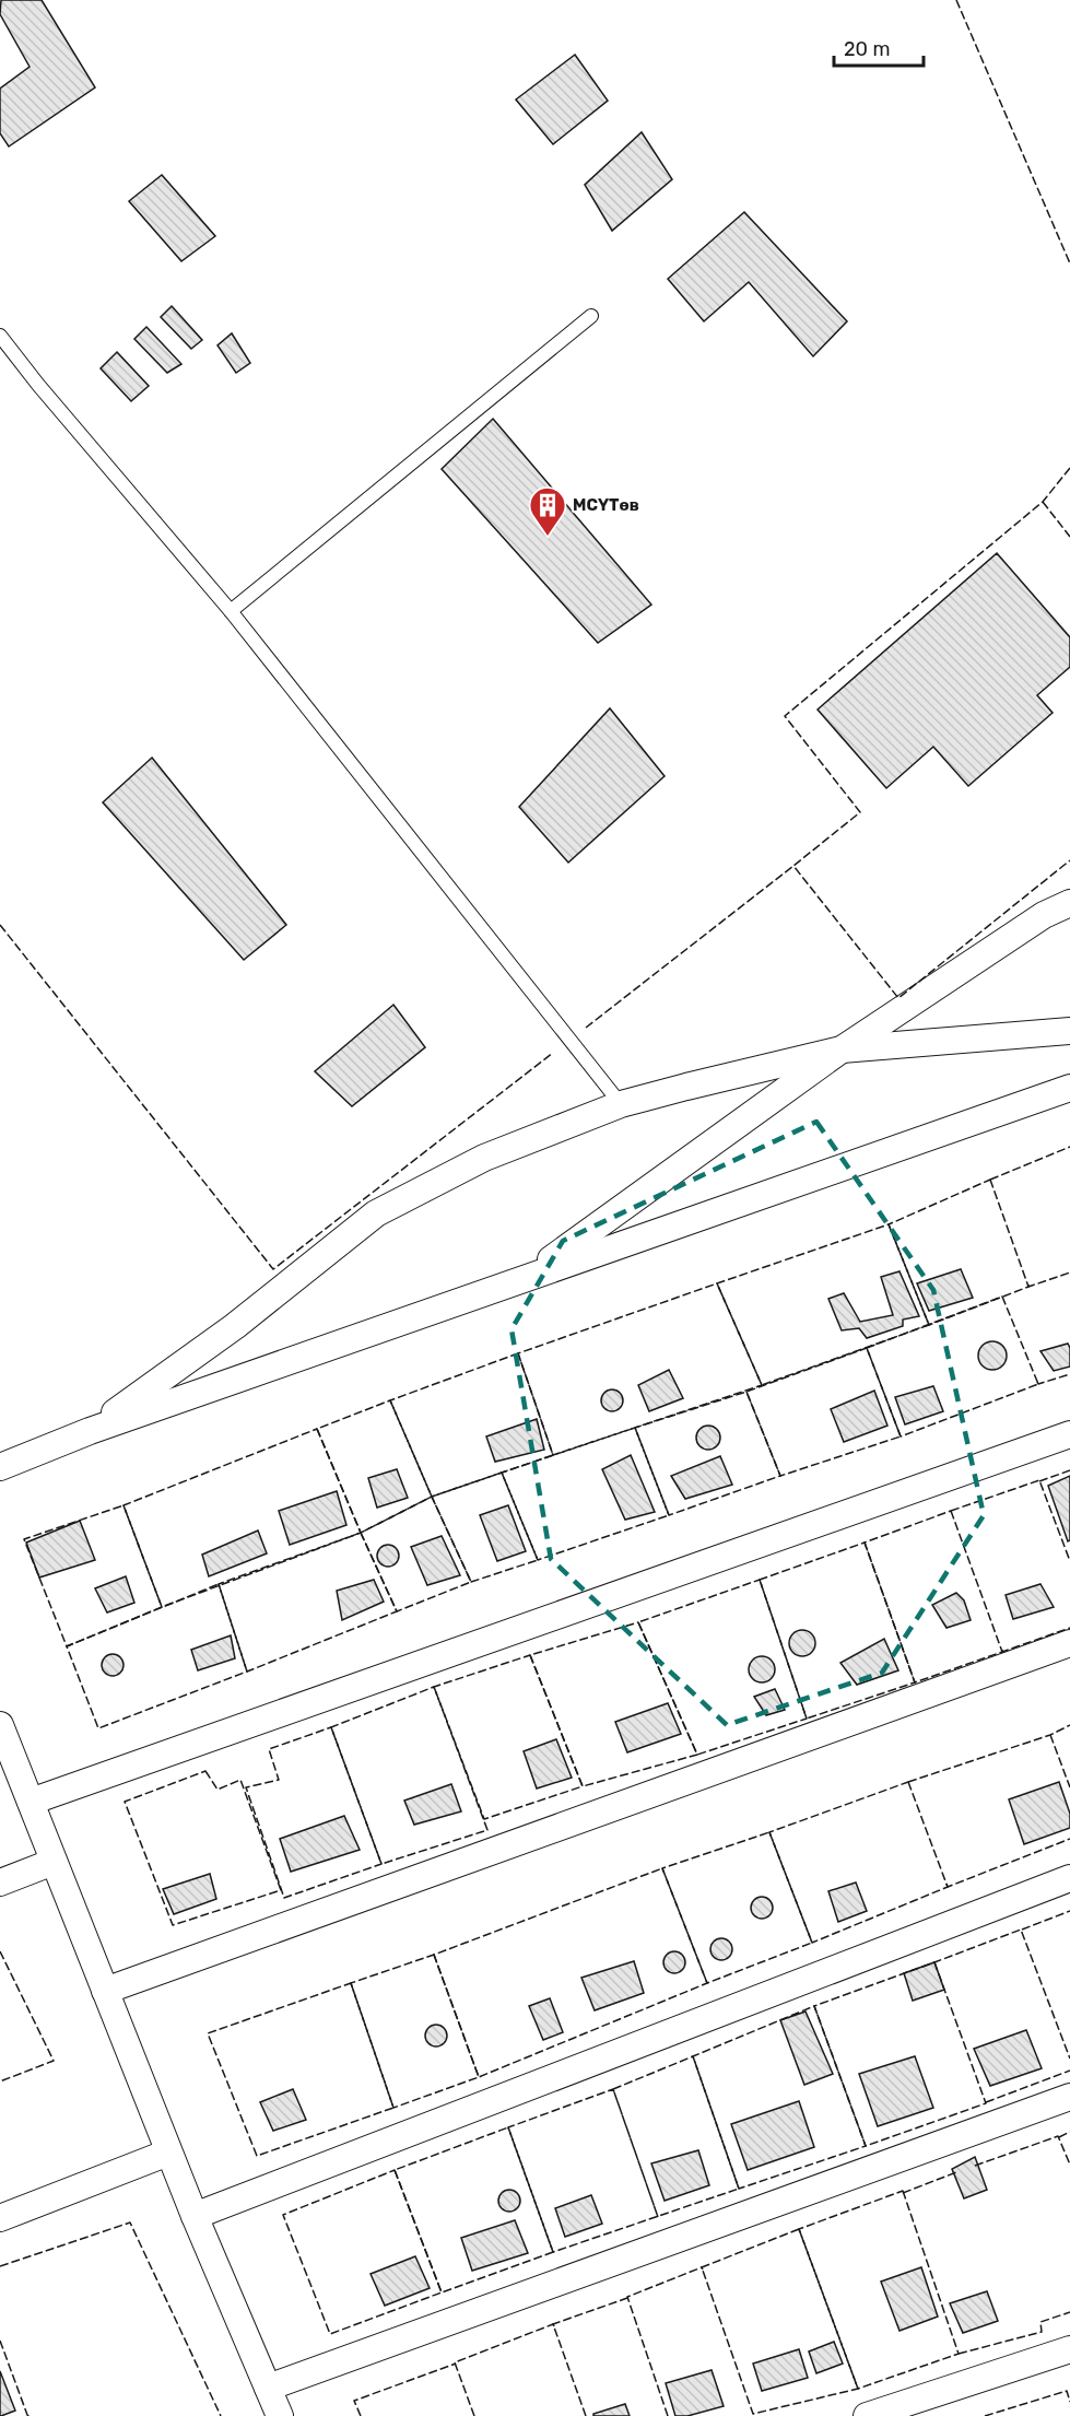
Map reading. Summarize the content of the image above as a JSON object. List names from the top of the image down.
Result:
{
  "places": {
    "building": ["МСҮТөв"]
  },
  "scale_bar": "20 m"
}
